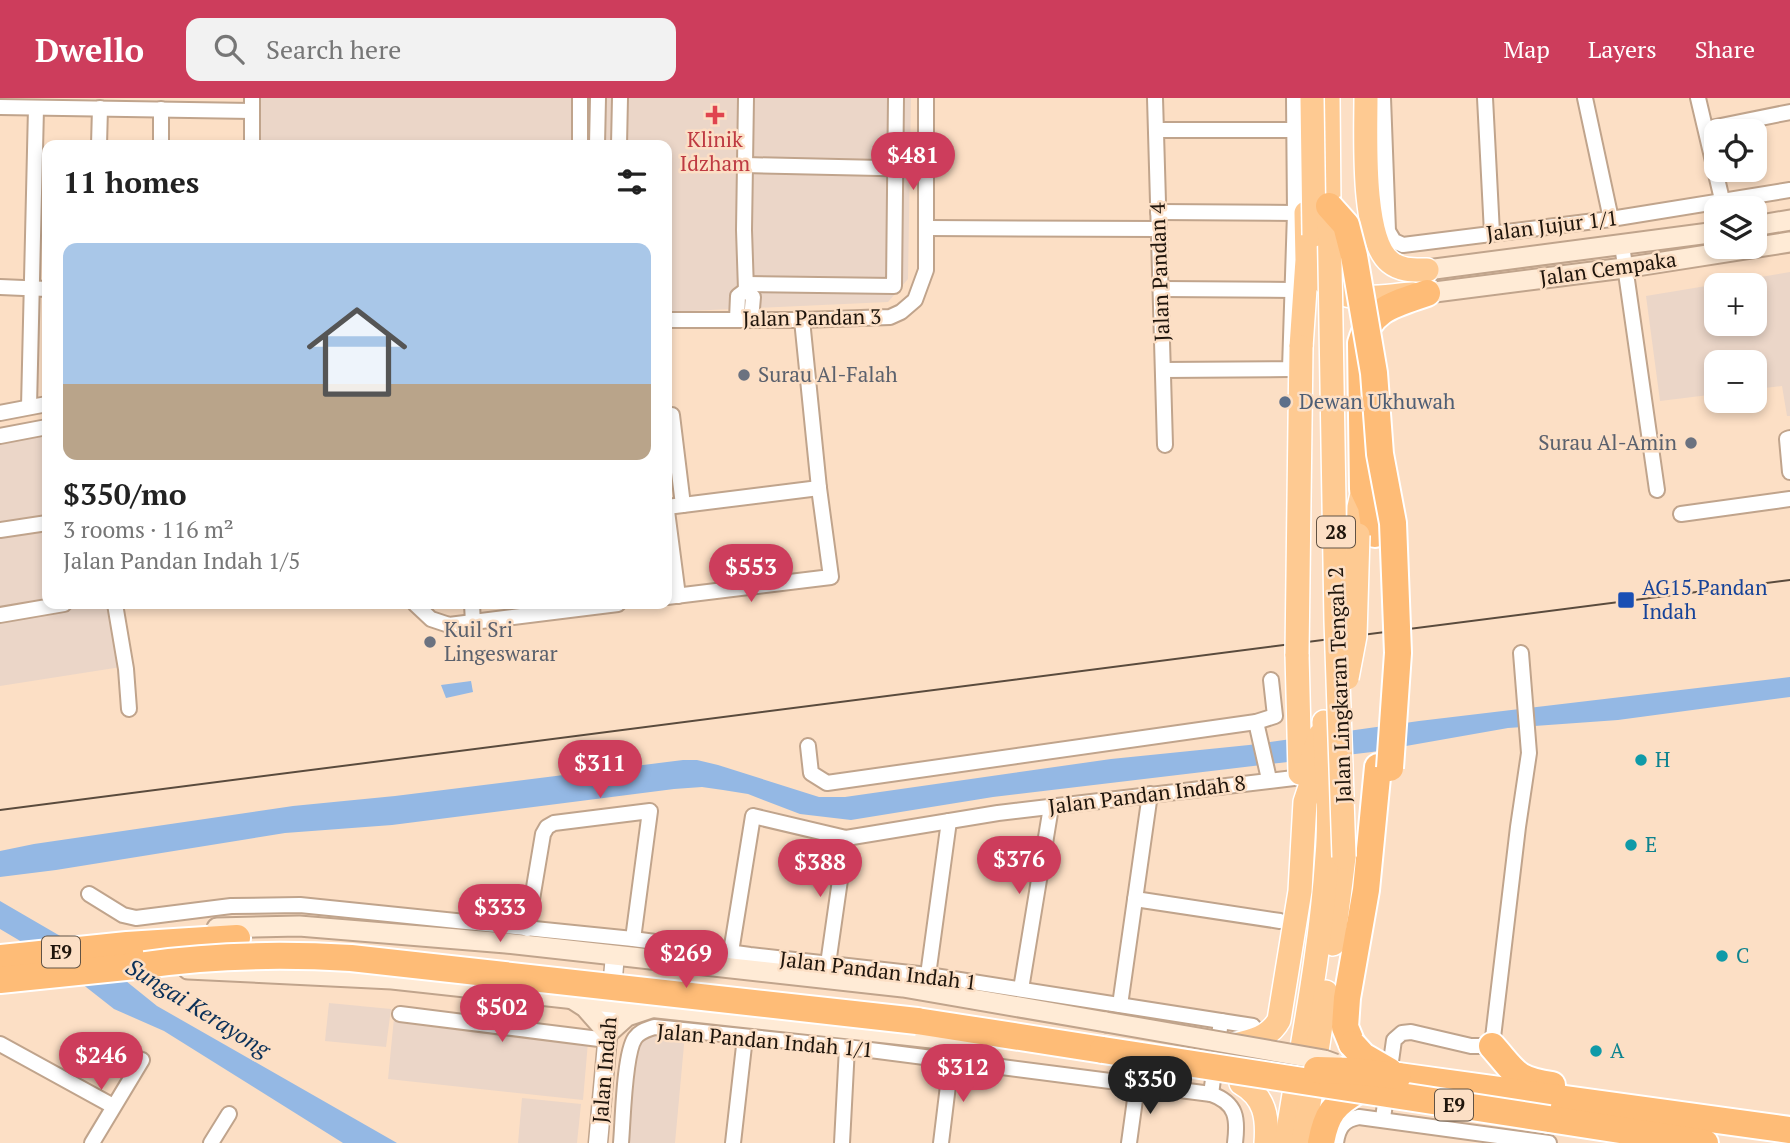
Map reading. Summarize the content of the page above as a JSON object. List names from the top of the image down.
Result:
{
  "streets": {
    "highway": ["28", "Jalan Lingkaran Tengah 2", "E9"],
    "main road": ["Jalan Cempaka"],
    "street": [
      "Jalan Jujur 1/1",
      "Jalan Pandan 4",
      "Jalan Pandan 3",
      "Jalan Pandan Indah 8",
      "Jalan Pandan Indah 1",
      "Jalan Pandan Indah 1/1",
      "Jalan Indah"
    ]
  },
  "crossings": [
    ["Jalan Pandan Indah 8", "Jalan Pandan Indah 1"]
  ],
  "water": ["Sungai Kerayong"],
  "places": {
    "health": ["Klinik Idzham"],
    "other": [
      "Surau Al-Falah",
      "Dewan Ukhuwah",
      "Surau Al-Amin",
      "Kuil Sri Lingeswarar",
      "H",
      "E",
      "C",
      "A"
    ],
    "transit": ["AG15 Pandan Indah"]
  },
  "page": {
    "header": "Dwello",
    "search": "Search here",
    "nav": ["Map", "Layers", "Share"],
    "map_buttons": ["+", "−"],
    "price": [
      "$481",
      "$553",
      "$311",
      "$376",
      "$388",
      "$333",
      "$269",
      "$502",
      "$246",
      "$312",
      "$350"
    ],
    "heading": "11 homes",
    "list": [
      {
        "name": "$350/mo",
        "note": "3 rooms · 116 m² · Jalan Pandan Indah 1/5"
      }
    ]
  }
}
